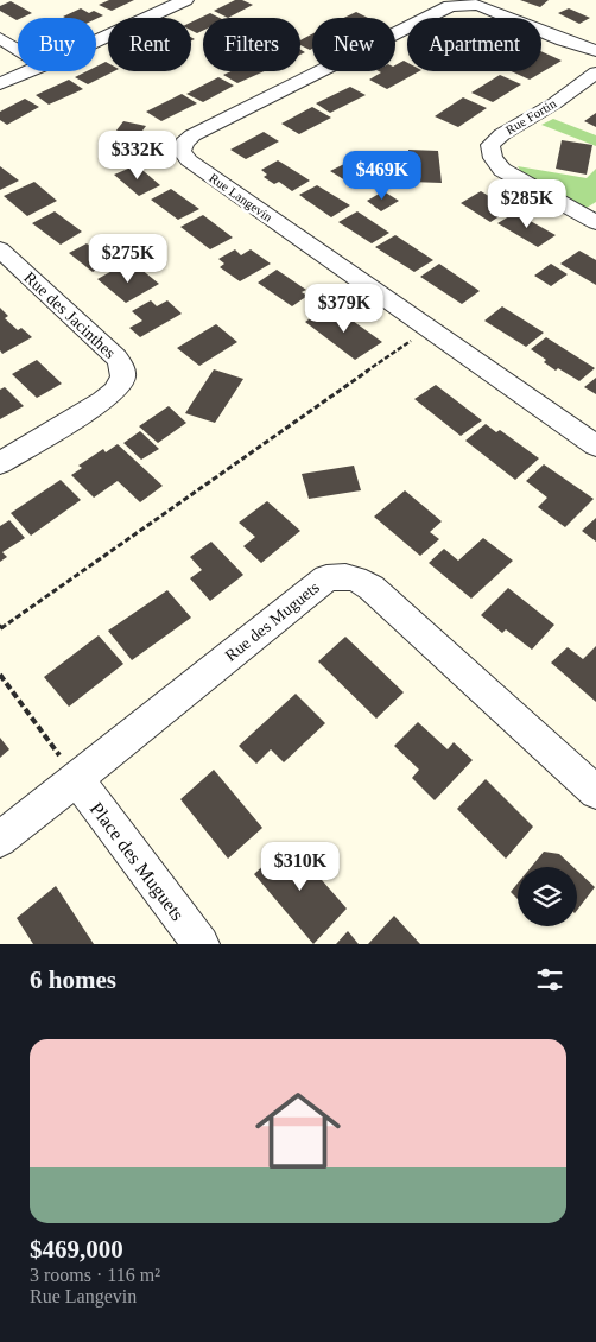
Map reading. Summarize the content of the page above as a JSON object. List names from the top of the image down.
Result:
{
  "streets": {
    "street": [
      "Rue Fortin",
      "Rue Langevin",
      "Rue des Jacinthes",
      "Rue des Muguets",
      "Place des Muguets"
    ]
  },
  "crossings": [
    ["Rue des Muguets", "Place des Muguets"]
  ],
  "page": {
    "chip": [
      "Buy",
      "Rent",
      "Filters",
      "New",
      "Apartment"
    ],
    "price": [
      "$332K",
      "$469K",
      "$285K",
      "$275K",
      "$379K",
      "$310K"
    ],
    "heading": "6 homes",
    "list": [
      {
        "name": "$469,000",
        "note": "3 rooms · 116 m² · Rue Langevin"
      }
    ]
  }
}
